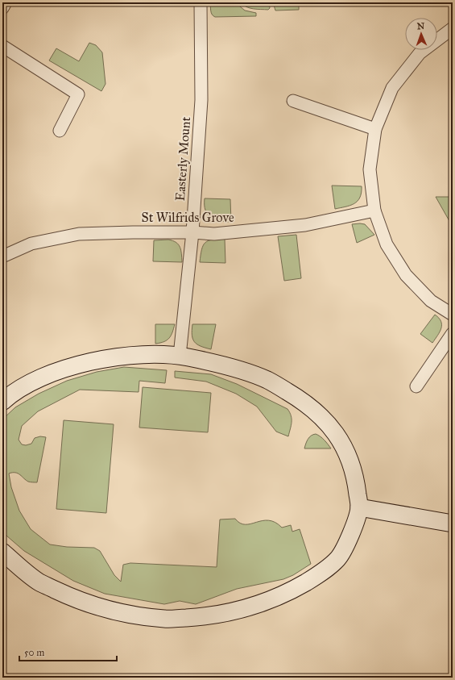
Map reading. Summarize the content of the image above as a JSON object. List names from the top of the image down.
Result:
{
  "streets": {
    "street": ["Easterly Mount", "St Wilfrids Grove"]
  },
  "crossings": [
    ["Easterly Mount", "St Wilfrids Grove"]
  ],
  "scale_bar": "50 m",
  "north": "top"
}
